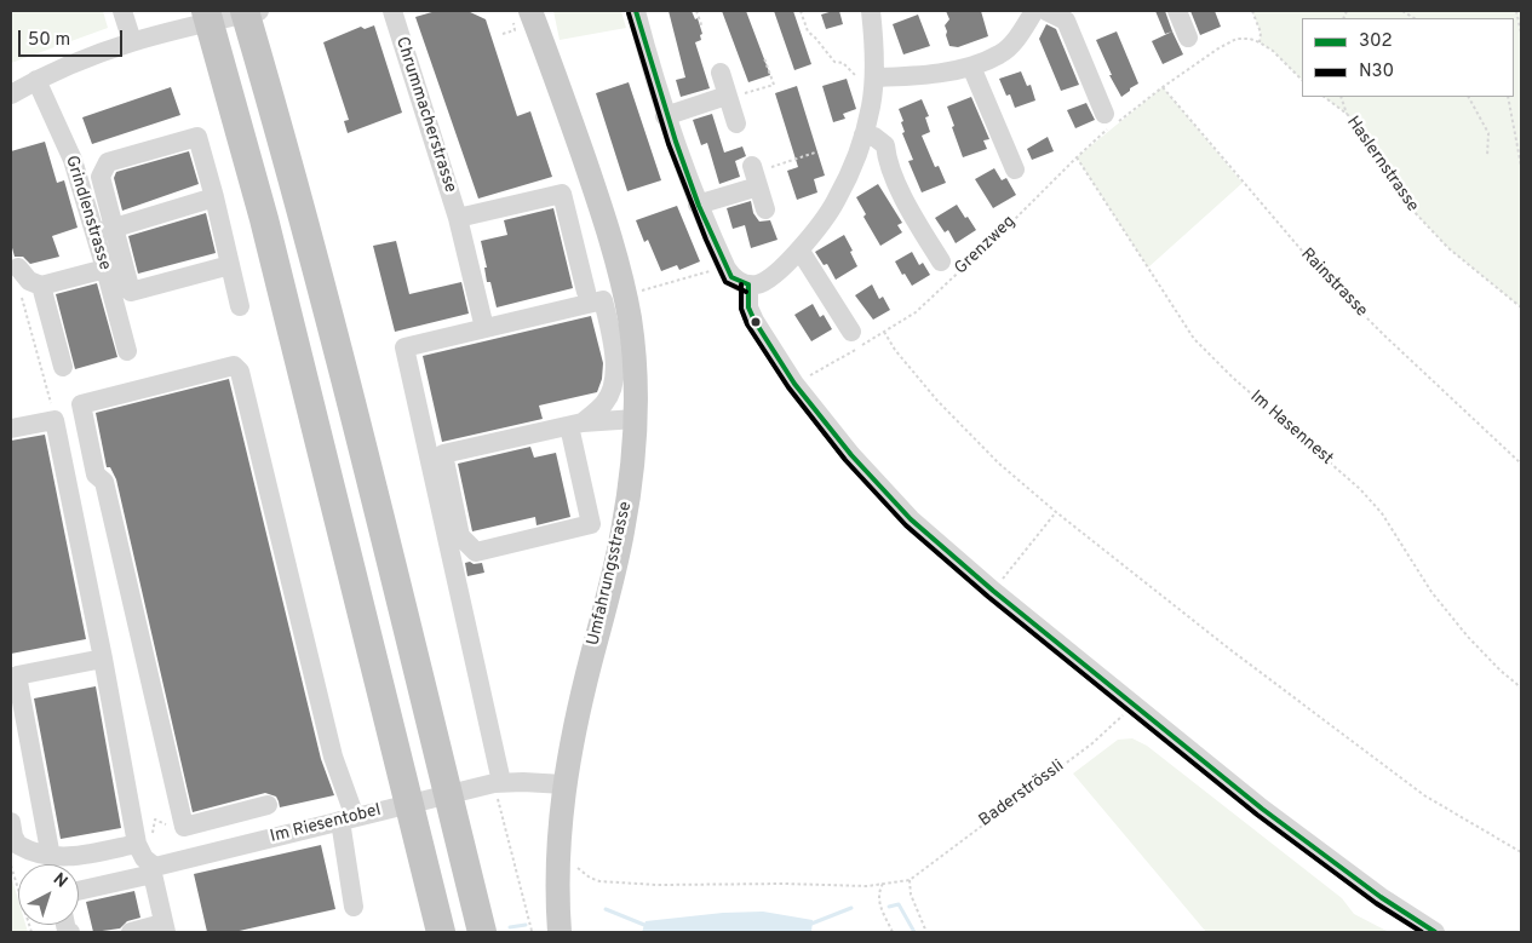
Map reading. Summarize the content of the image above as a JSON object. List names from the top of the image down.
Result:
{
  "streets": {
    "main road": ["Umfahrungsstrasse"],
    "street": ["Chrummacherstrasse", "Grindlenstrasse", "Im Riesentobel"],
    "path": [
      "Haslernstrasse",
      "Grenzweg",
      "Rainstrasse",
      "Im Hasennest",
      "Baderströssli"
    ]
  },
  "crossings": [
    ["Grenzweg", "Rainstrasse"],
    ["Grenzweg", "Im Hasennest"],
    ["Umfahrungsstrasse", "Im Riesentobel"]
  ],
  "lines": ["transit line 302", "transit line N30"],
  "legend": ["302", "N30"],
  "scale_bar": "50 m",
  "north": "top right"
}
